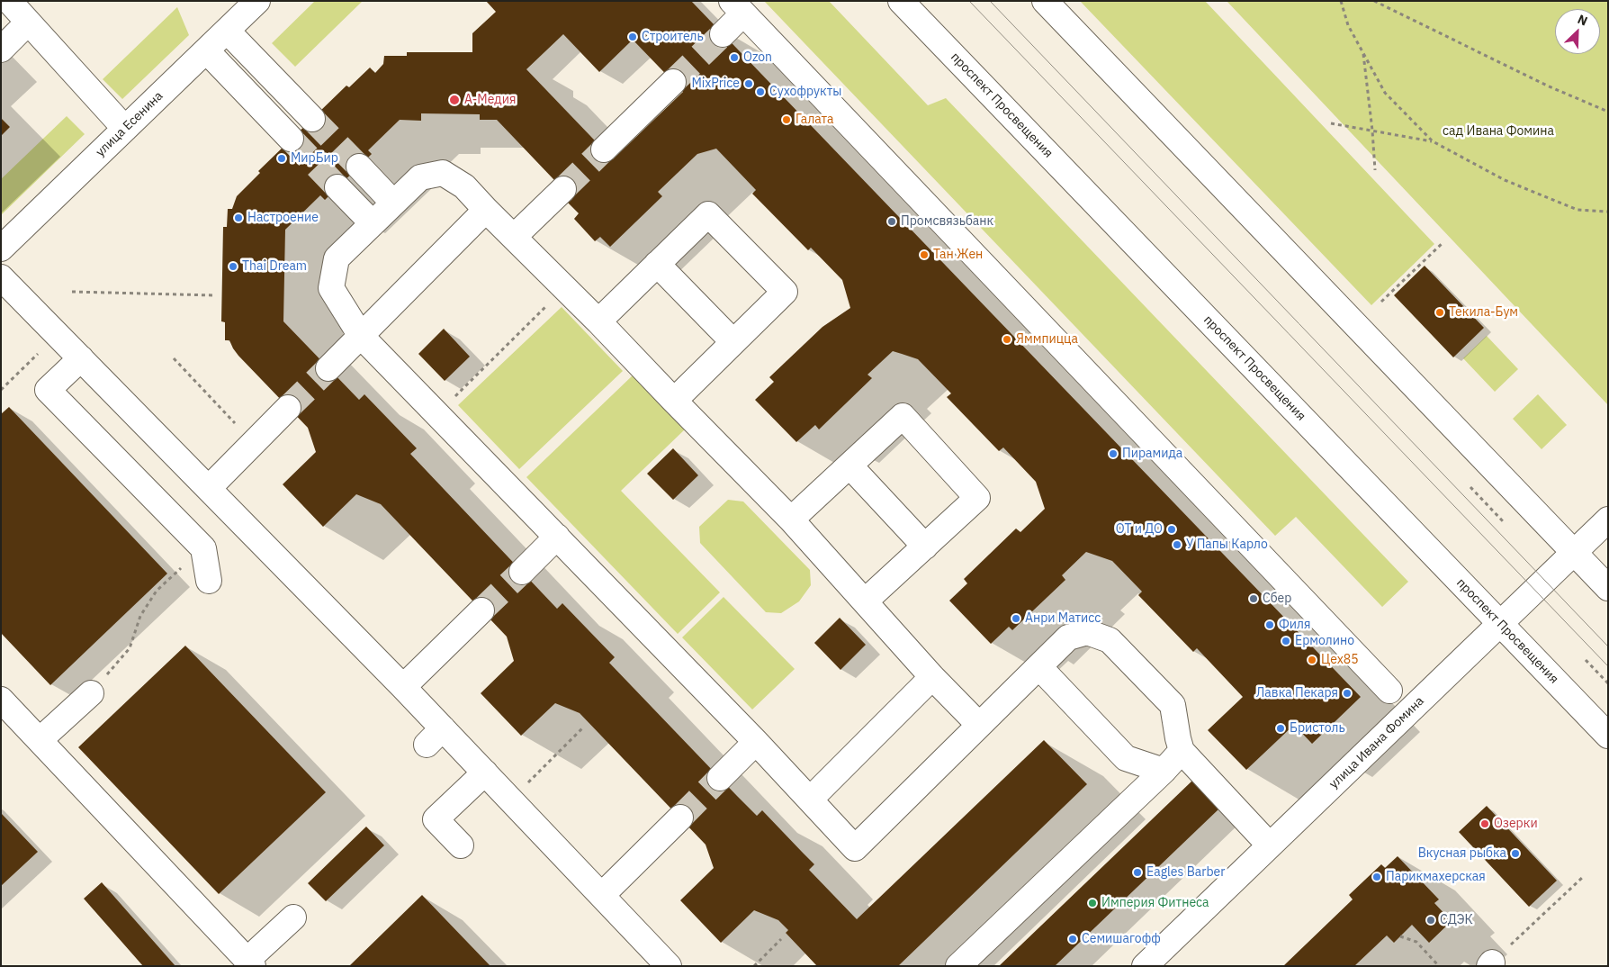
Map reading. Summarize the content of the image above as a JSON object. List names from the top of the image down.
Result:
{
  "streets": {
    "main road": ["проспект Просвещения", "улица Есенина", "улица Ивана Фомина"]
  },
  "crossings": [
    ["проспект Просвещения", "улица Ивана Фомина"]
  ],
  "parks": ["сад Ивана Фомина"],
  "places": [
    "Строитель",
    "Ozon",
    "MixPrice",
    "Сухофрукты",
    "А-Медия",
    "Галата",
    "МирБир",
    "Настроение",
    "Промсвязьбанк",
    "Тан Жен",
    "Thai Dream",
    "Текила-Бум",
    "Яммпицца",
    "Пирамида",
    "ОТ и ДО",
    "У Папы Карло",
    "Сбер",
    "Анри Матисс",
    "Филя",
    "Ермолино",
    "Цех85",
    "Лавка Пекаря",
    "Бристоль",
    "Озерки",
    "Вкусная рыбка",
    "Eagles Barber",
    "Парикмахерская",
    "Империя Фитнеса",
    "СДЭК",
    "Семишагофф"
  ],
  "north": "top right"
}
